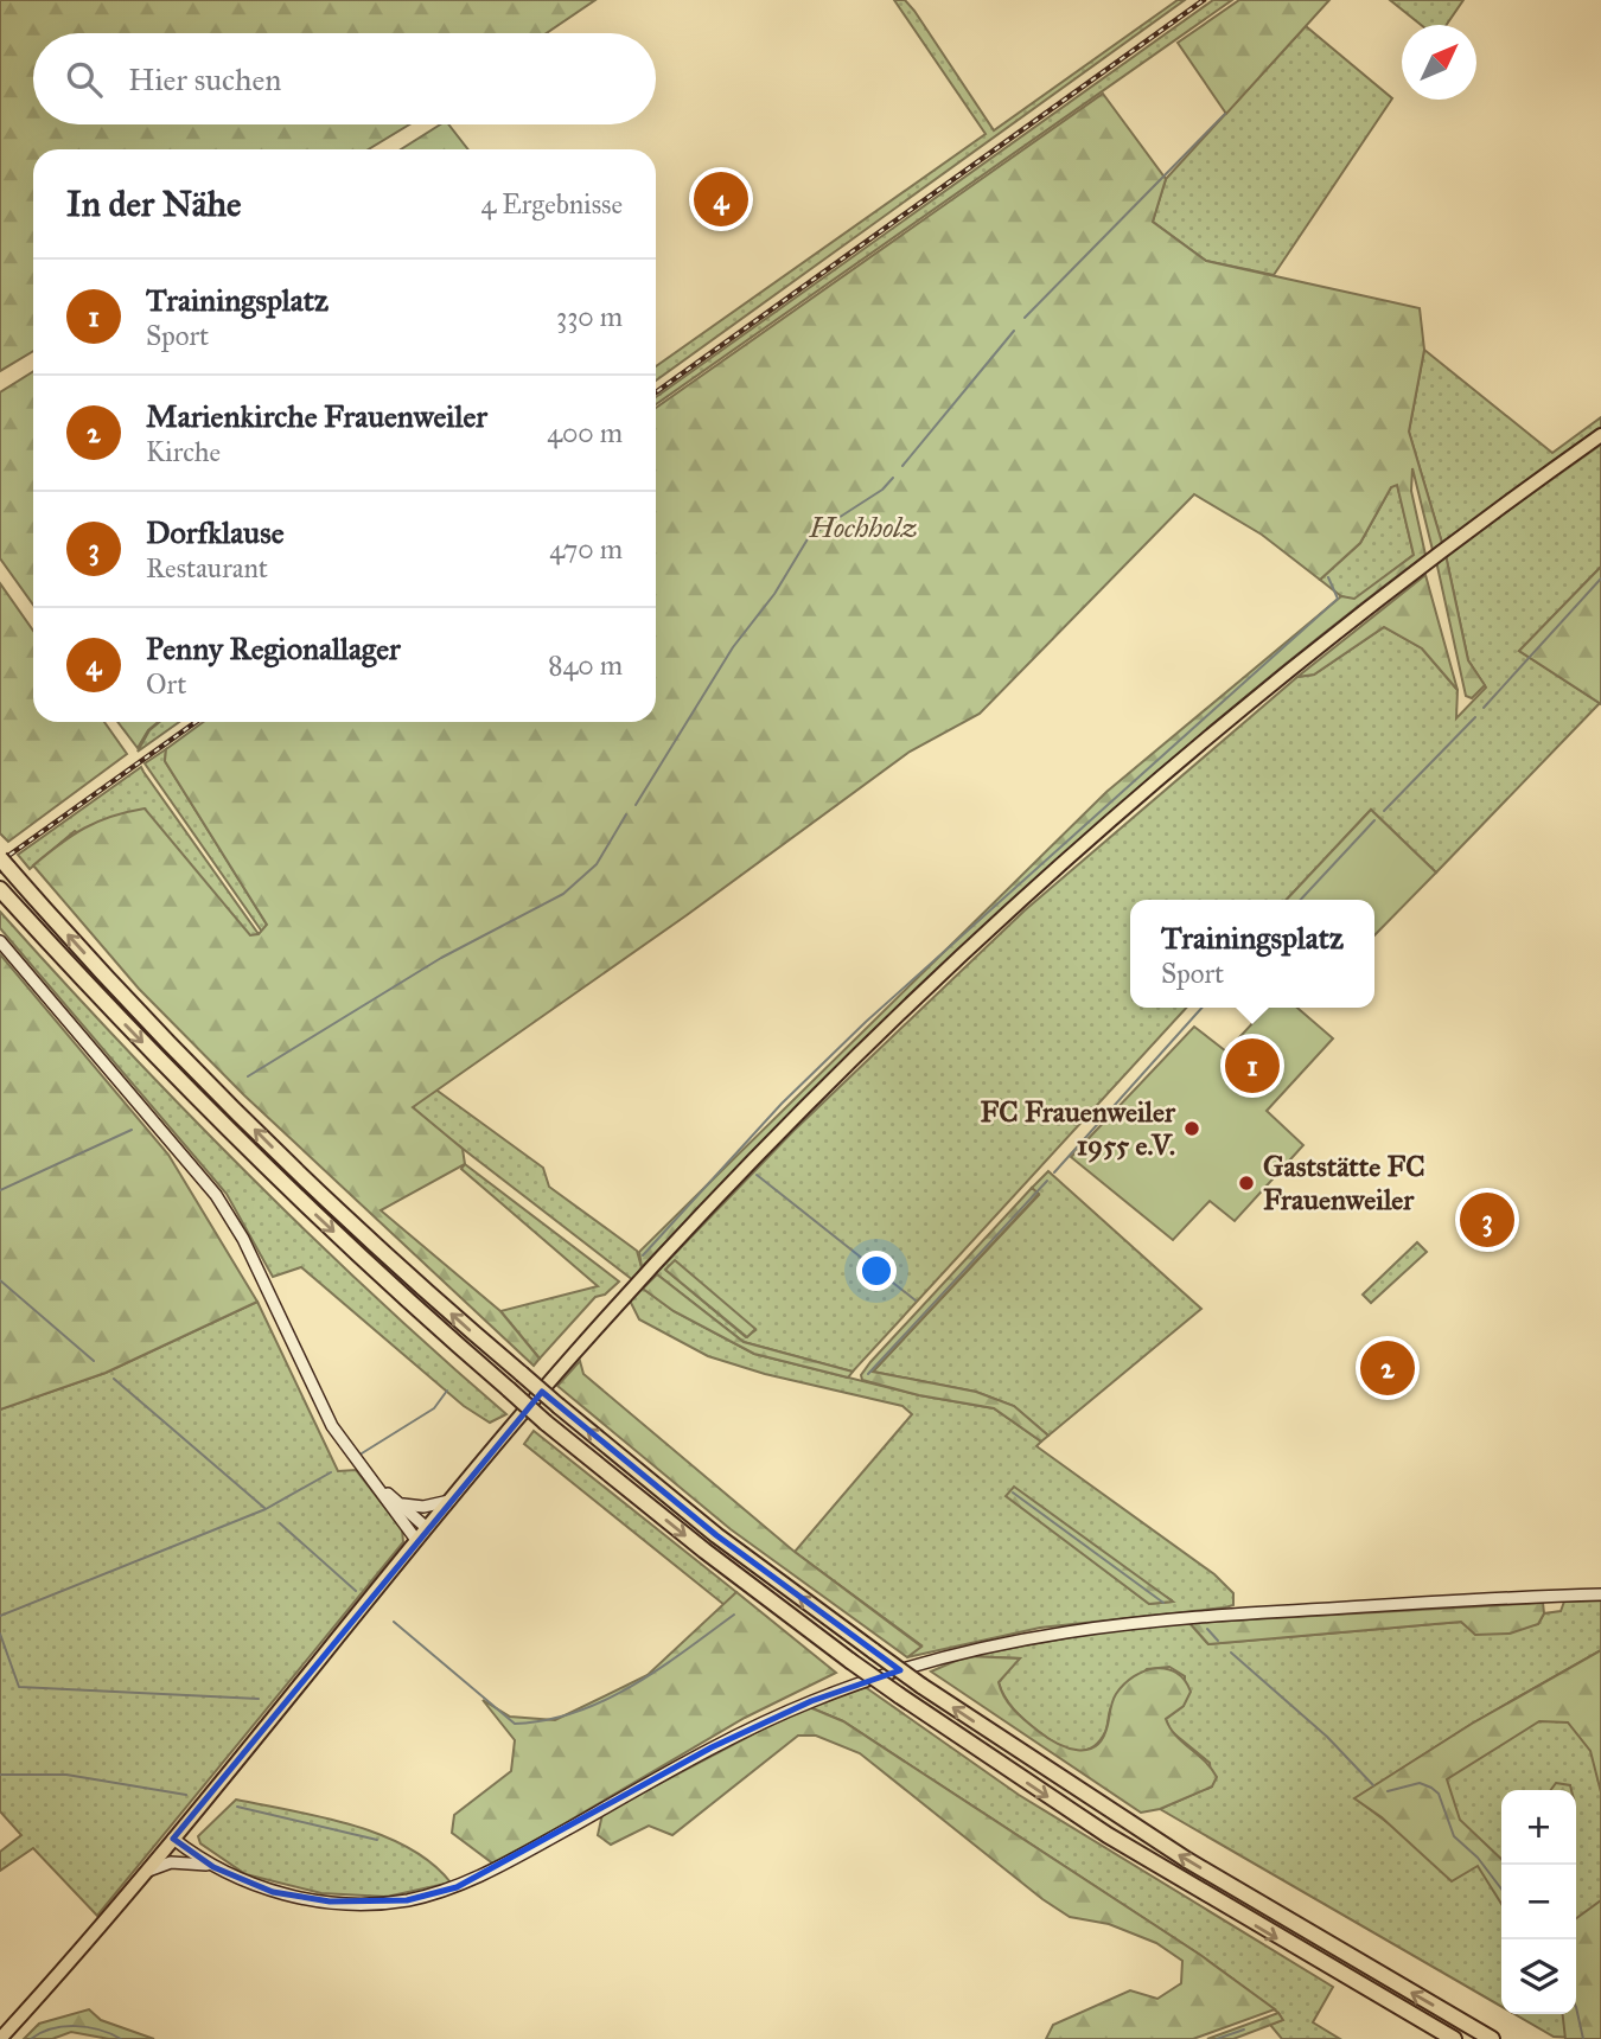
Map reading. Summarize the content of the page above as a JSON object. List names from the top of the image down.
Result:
{
  "parks": ["Hochholz"],
  "places": ["FC Frauenweiler 1955 e.V.", "Gaststätte FC Frauenweiler"],
  "north": "top right",
  "page": {
    "search": "Hier suchen",
    "heading": ["In der Nähe", "4 Ergebnisse"],
    "pins": [
      "4",
      "1",
      "3",
      "2"
    ],
    "list": [
      {
        "mark": "1",
        "name": "Trainingsplatz",
        "note": "Sport",
        "value": "330 m"
      },
      {
        "mark": "2",
        "name": "Marienkirche Frauenweiler",
        "note": "Kirche",
        "value": "400 m"
      },
      {
        "mark": "3",
        "name": "Dorfklause",
        "note": "Restaurant",
        "value": "470 m"
      },
      {
        "mark": "4",
        "name": "Penny Regionallager",
        "note": "Ort",
        "value": "840 m"
      }
    ],
    "popup": ["Trainingsplatz", "Sport"],
    "map_buttons": ["+", "−"]
  }
}
